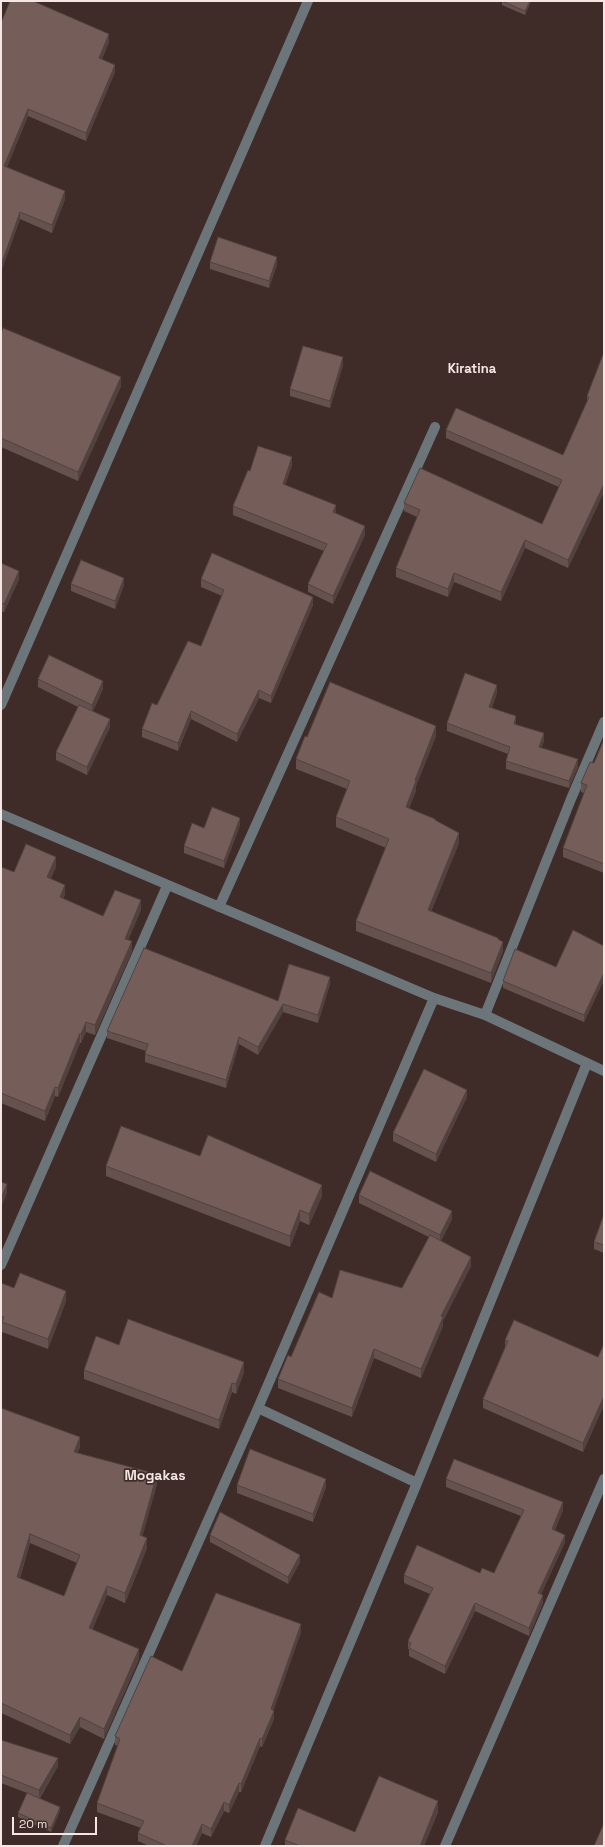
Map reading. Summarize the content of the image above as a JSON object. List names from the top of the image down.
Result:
{
  "districts": ["Kiratina", "Mogakas"],
  "scale_bar": "20 m"
}
